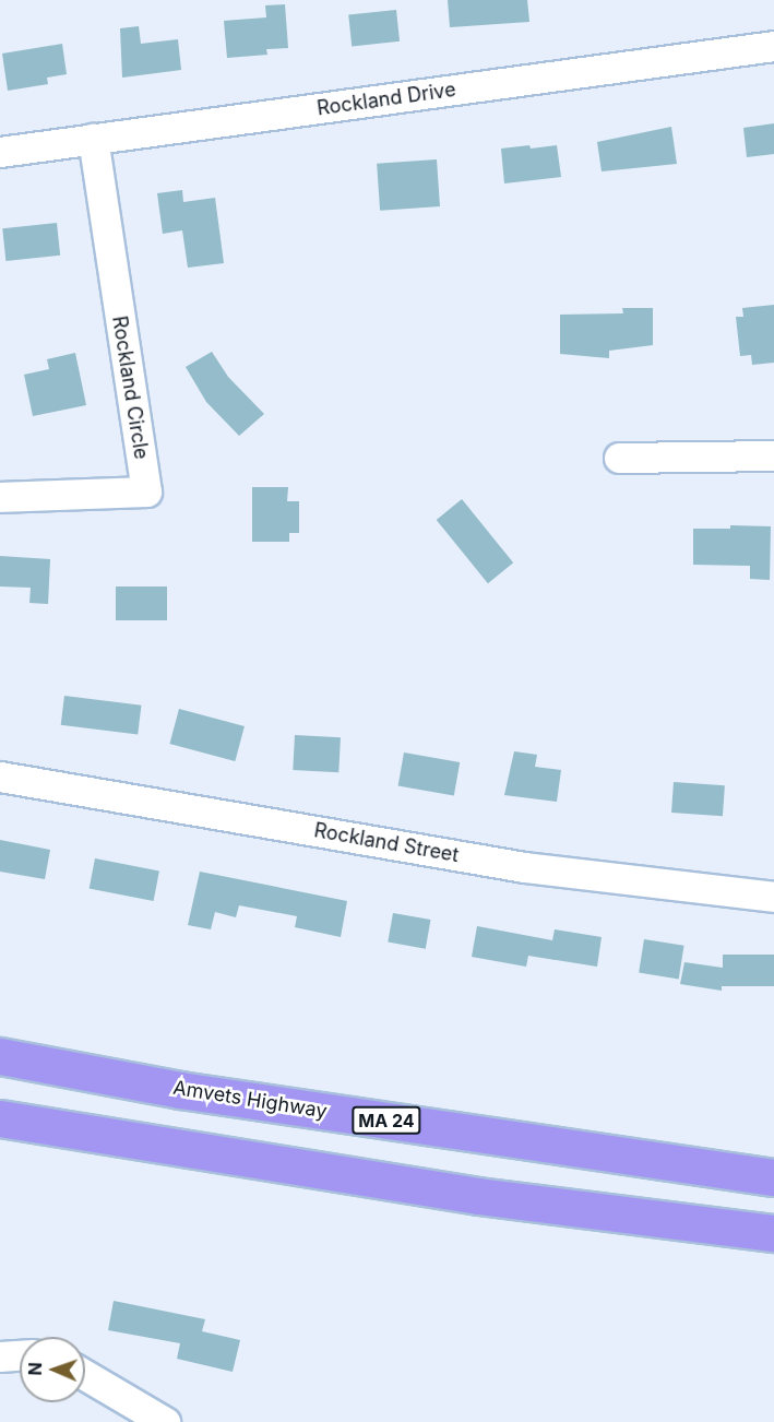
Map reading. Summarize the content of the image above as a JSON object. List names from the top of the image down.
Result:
{
  "streets": {
    "highway": ["Amvets Highway", "MA 24"],
    "street": ["Rockland Drive", "Rockland Circle", "Rockland Street"]
  },
  "crossings": [
    ["Rockland Drive", "Rockland Circle"]
  ],
  "north": "left"
}
